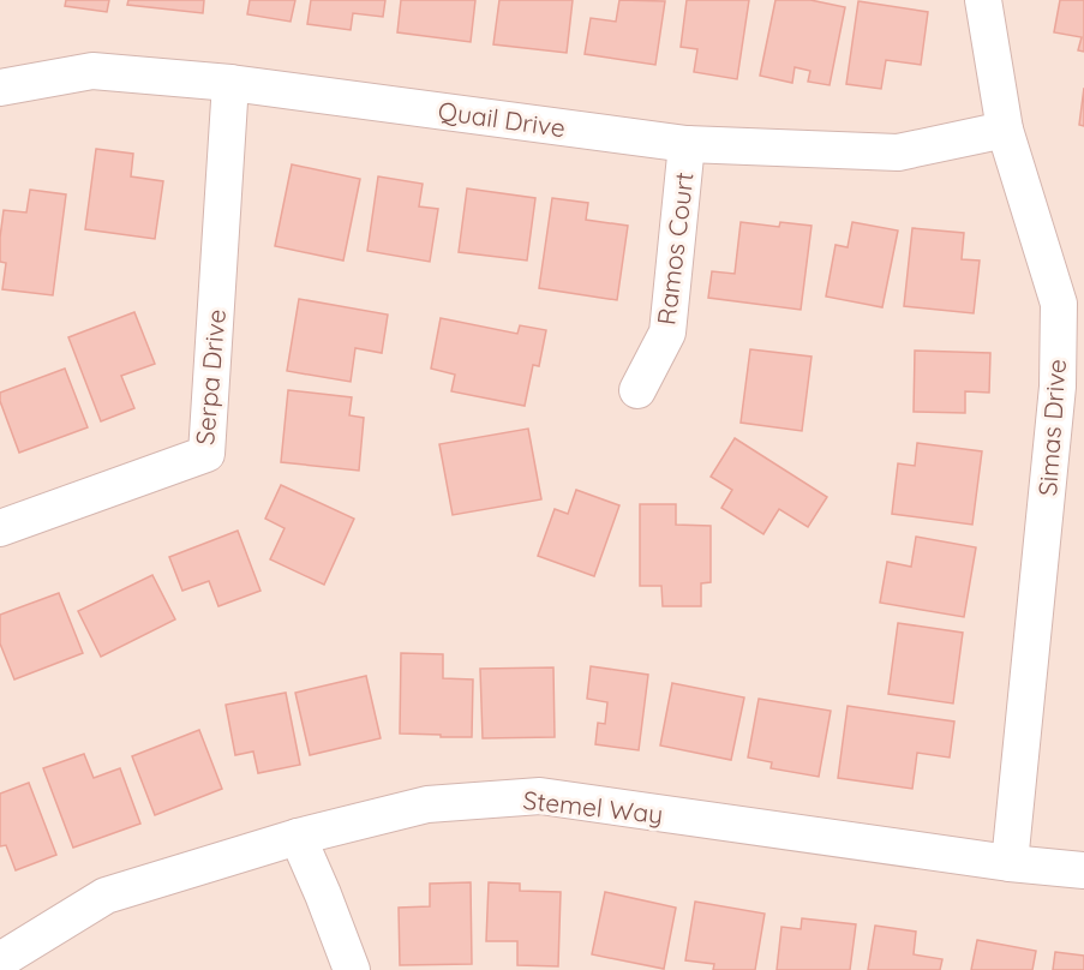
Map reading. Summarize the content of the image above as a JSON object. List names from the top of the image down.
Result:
{
  "streets": {
    "street": [
      "Quail Drive",
      "Ramos Court",
      "Serpa Drive",
      "Simas Drive",
      "Stemel Way"
    ]
  },
  "crossings": [
    ["Quail Drive", "Ramos Court"],
    ["Quail Drive", "Serpa Drive"],
    ["Quail Drive", "Simas Drive"],
    ["Simas Drive", "Stemel Way"]
  ]
}
